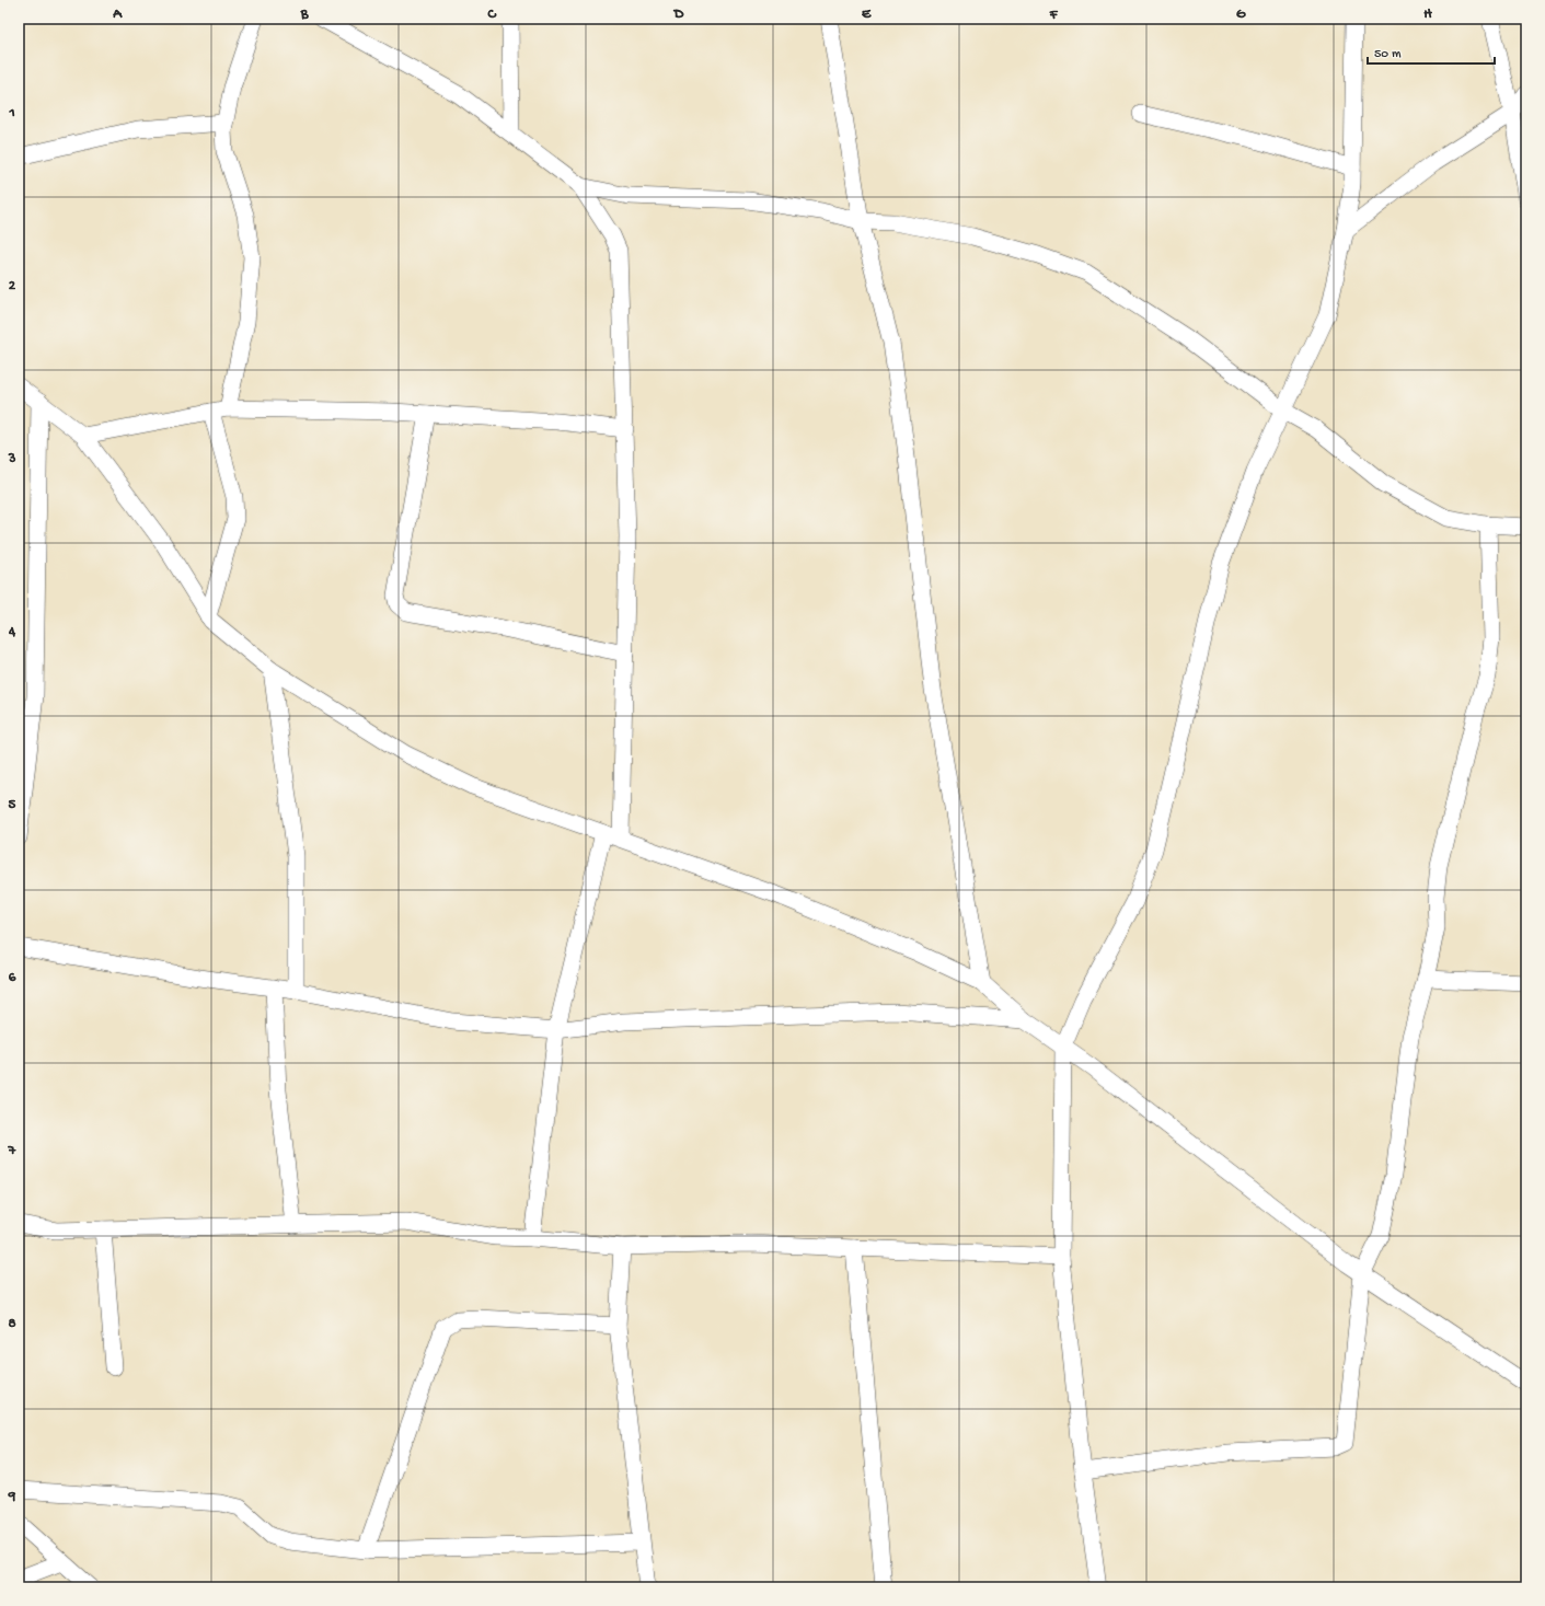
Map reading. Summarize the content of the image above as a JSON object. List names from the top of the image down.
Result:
{
  "scale_bar": "50 m",
  "grid": {
    "columns": [
      "A",
      "B",
      "C",
      "D",
      "E",
      "F",
      "G",
      "H"
    ],
    "rows": [
      "1",
      "2",
      "3",
      "4",
      "5",
      "6",
      "7",
      "8",
      "9"
    ]
  }
}
